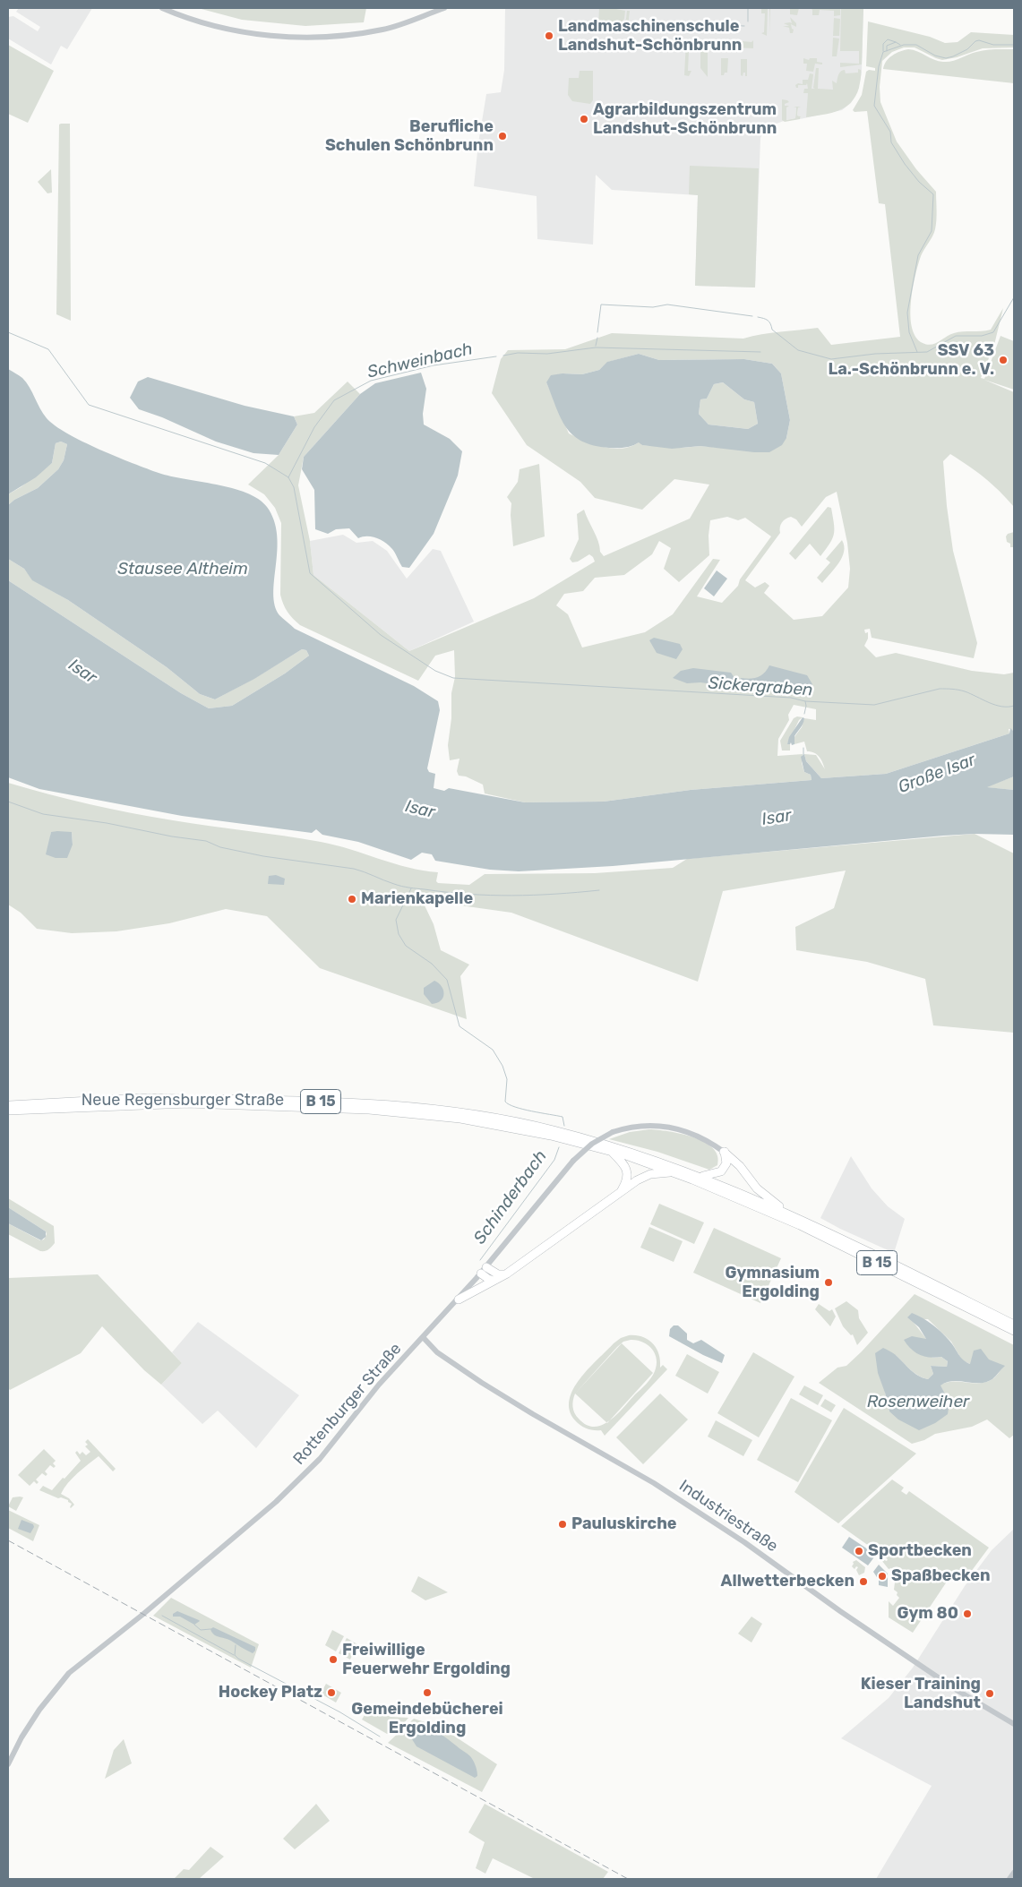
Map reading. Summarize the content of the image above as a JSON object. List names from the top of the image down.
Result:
{
  "streets": {
    "highway": ["Neue Regensburger Straße", "B 15"],
    "street": ["Rottenburger Straße", "Industriestraße"]
  },
  "crossings": [
    ["Rottenburger Straße", "Industriestraße"]
  ],
  "water": [
    "Schweinbach",
    "Stausee Altheim",
    "Isar",
    "Sickergraben",
    "Große Isar",
    "Schinderbach",
    "Rosenweiher"
  ],
  "places": [
    "Landmaschinenschule Landshut-Schönbrunn",
    "Agrarbildungszentrum Landshut-Schönbrunn",
    "Berufliche Schulen Schönbrunn",
    "SSV 63 La.-Schönbrunn e. V.",
    "Marienkapelle",
    "Gymnasium Ergolding",
    "Pauluskirche",
    "Sportbecken",
    "Spaßbecken",
    "Allwetterbecken",
    "Gym 80",
    "Freiwillige Feuerwehr Ergolding",
    "Hockey Platz",
    "Gemeindebücherei Ergolding",
    "Kieser Training Landshut"
  ]
}
